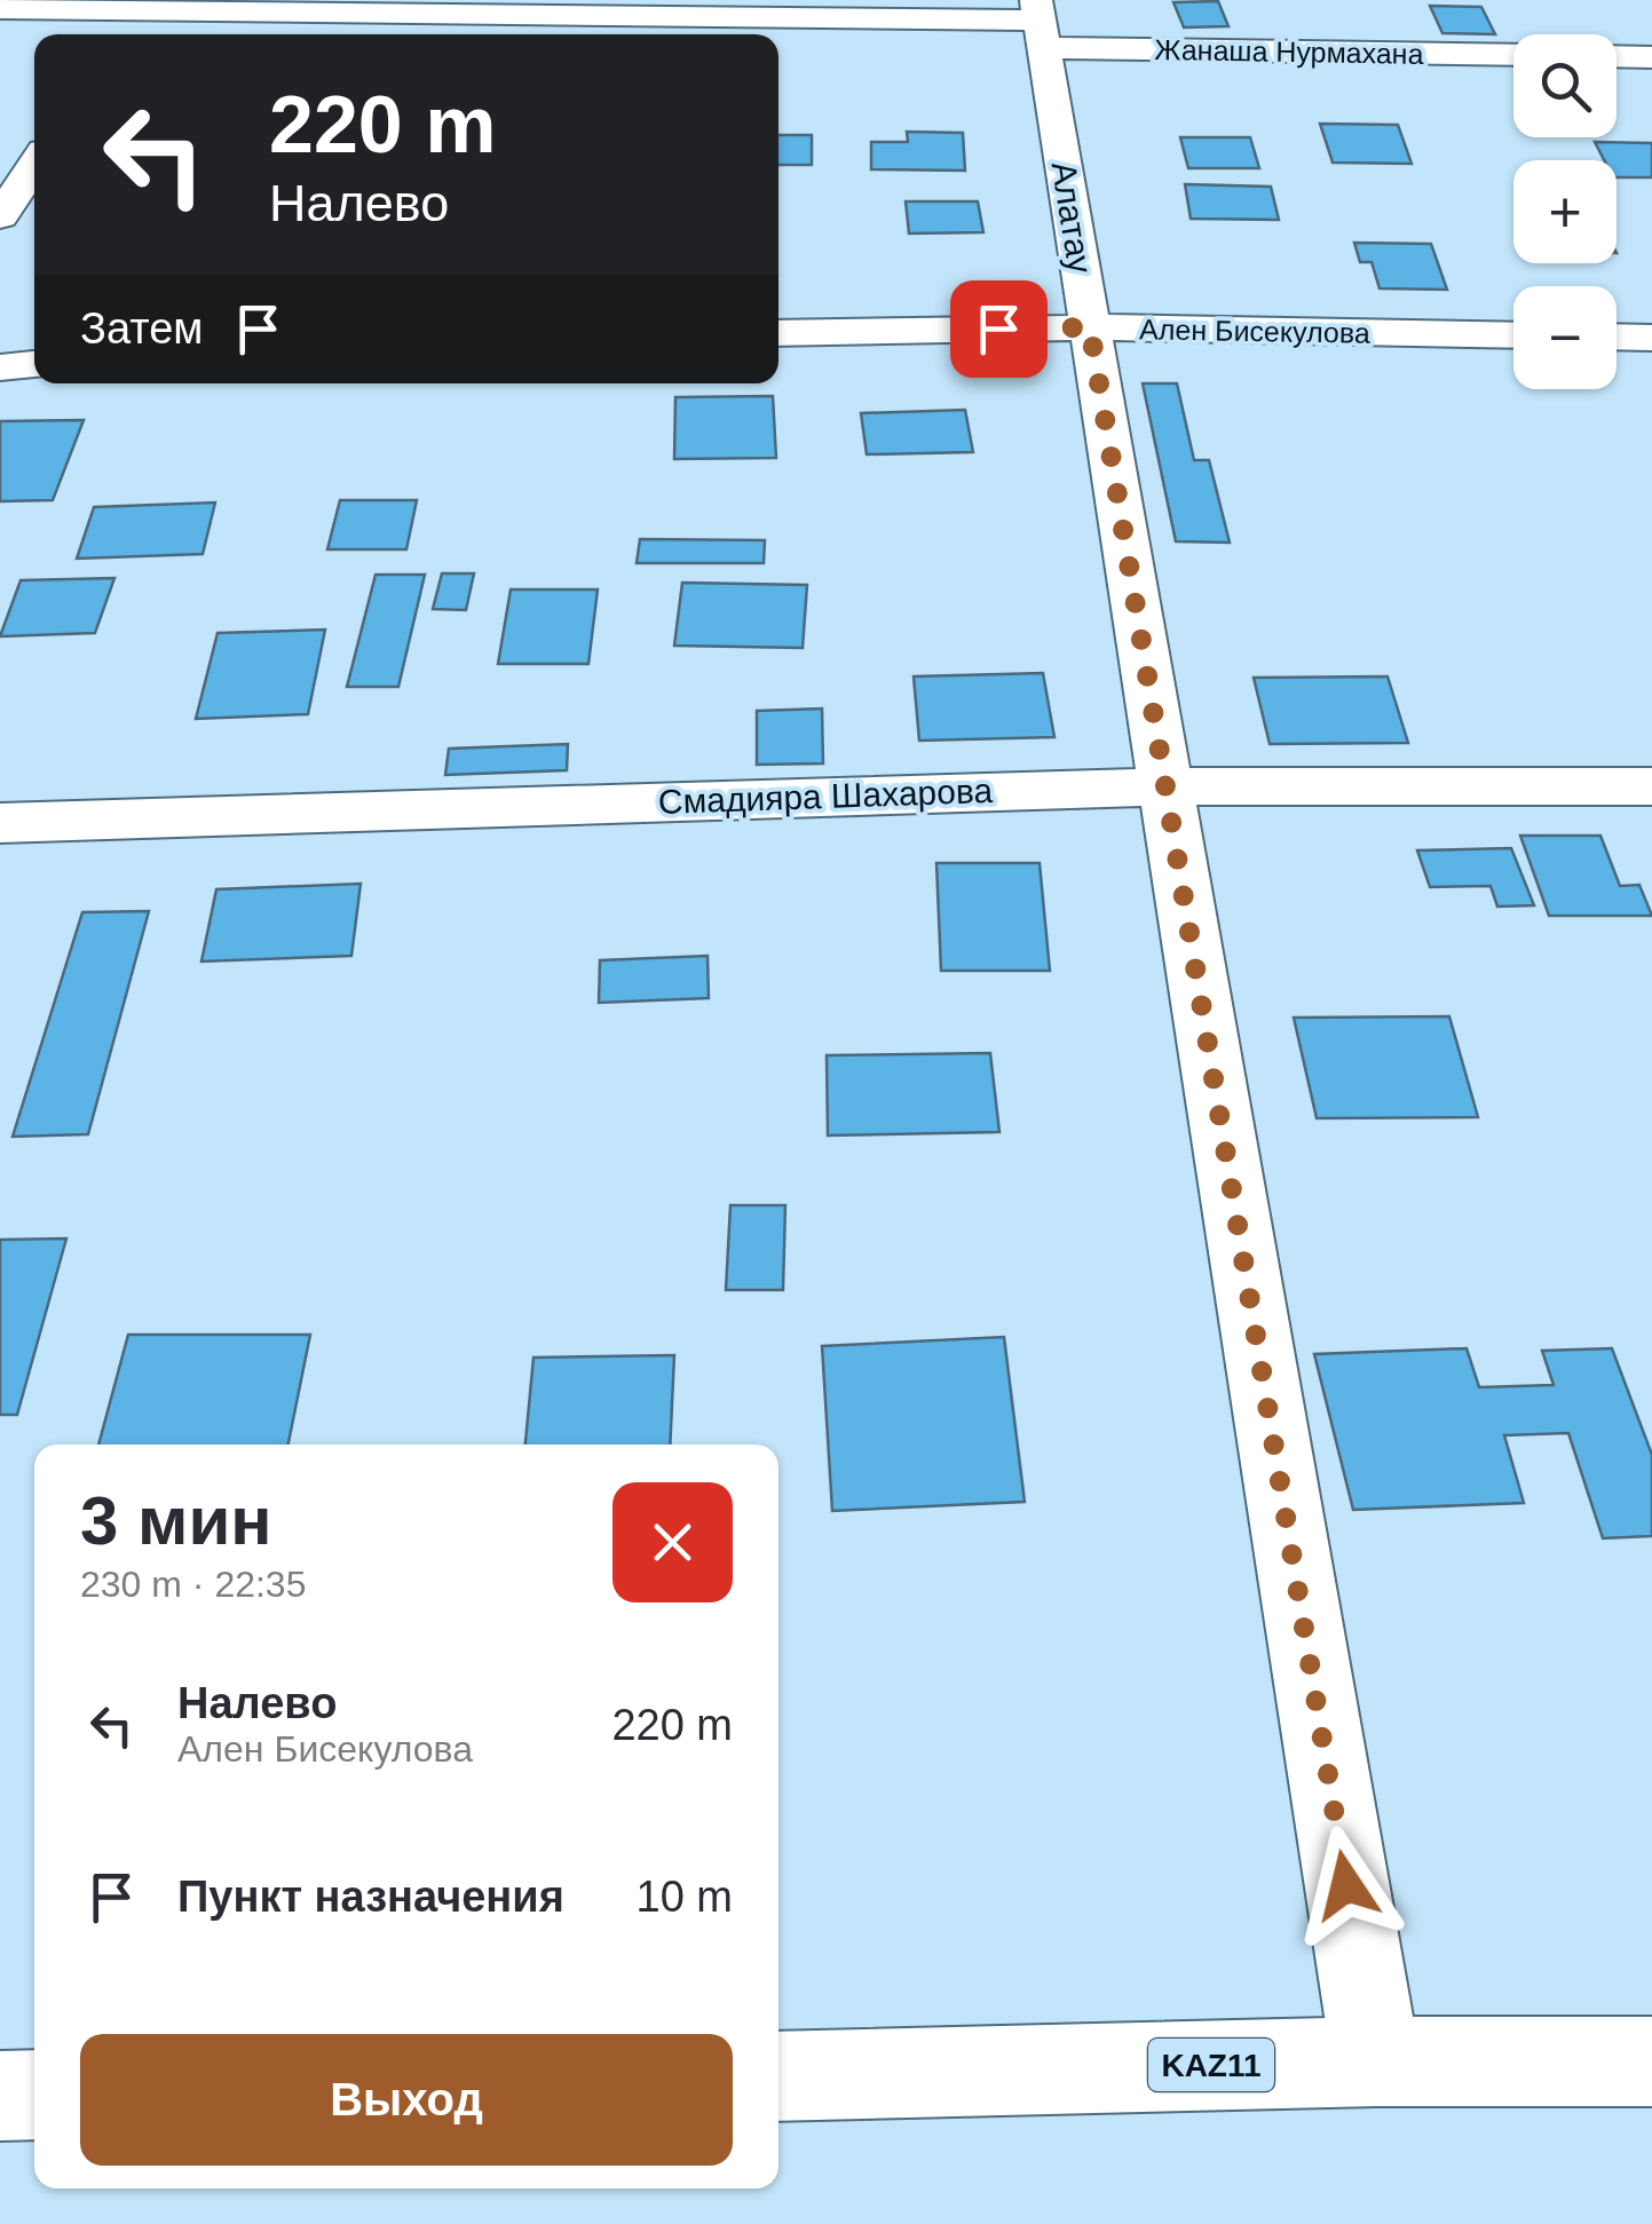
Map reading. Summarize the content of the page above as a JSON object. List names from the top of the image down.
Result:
{
  "streets": {
    "main road": [
      "Жанаша Нурмахана",
      "Алатау",
      "Ален Бисекулова",
      "Смадияра Шахарова",
      "KAZ11"
    ]
  },
  "crossings": [
    ["Жанаша Нурмахана", "Алатау"],
    ["Алатау", "Ален Бисекулова"],
    ["Алатау", "Смадияра Шахарова"],
    ["Алатау", "KAZ11"]
  ],
  "page": {
    "map_buttons": ["+", "−"],
    "turn": ["220 m", "Налево"],
    "then": "Затем",
    "heading": ["3 мин", "230 m · 22:35"],
    "list": [
      {
        "name": "Налево",
        "note": "Ален Бисекулова",
        "value": "220 m"
      },
      {
        "name": "Пункт назначения",
        "value": "10 m"
      }
    ],
    "buttons": "Выход"
  }
}
